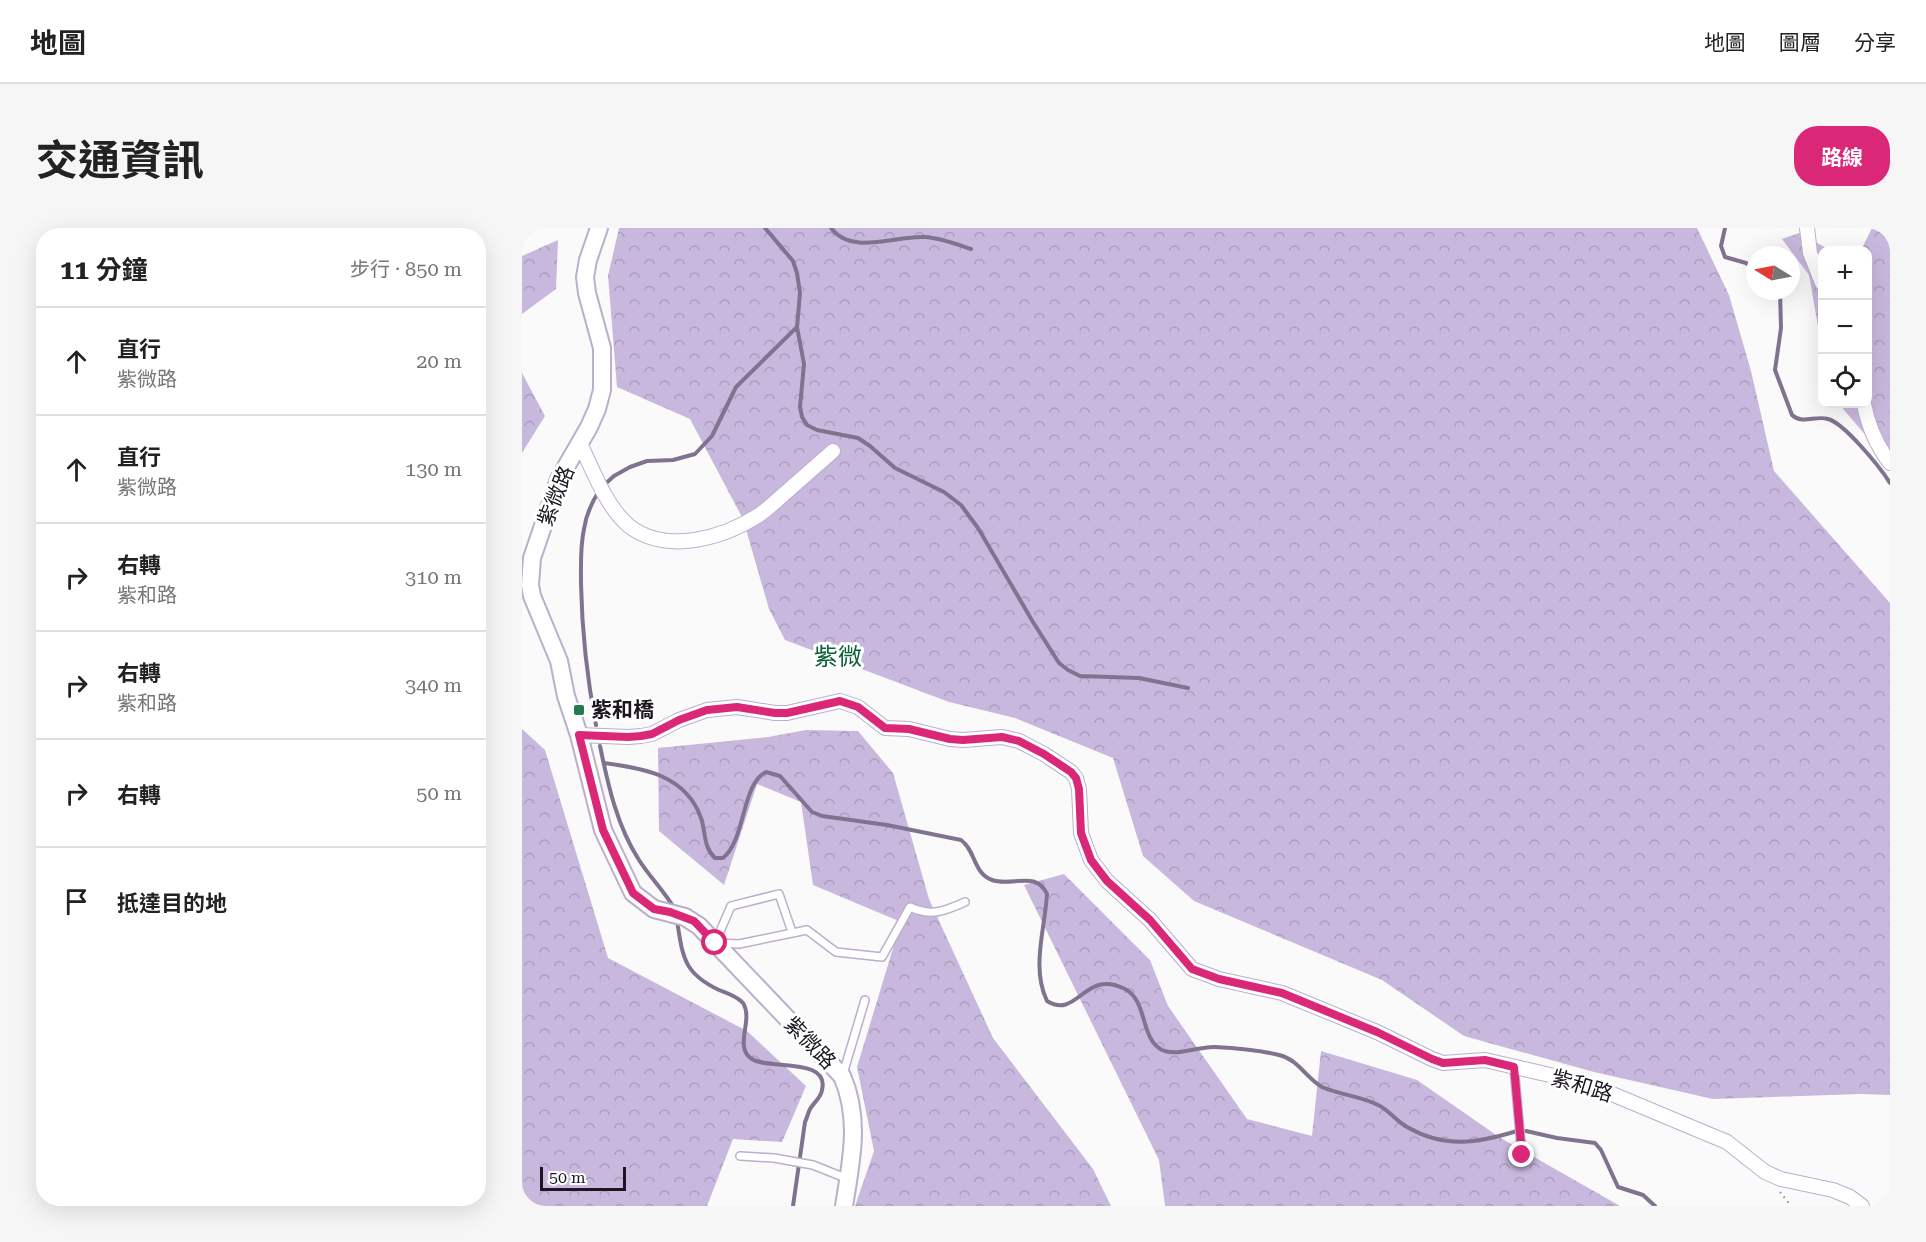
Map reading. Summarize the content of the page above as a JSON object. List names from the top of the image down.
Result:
{
  "streets": {
    "street": ["紫微路", "紫和路"]
  },
  "crossings": [
    ["紫微路", "紫和路"]
  ],
  "districts": ["紫微"],
  "places": {
    "transit": ["紫和橋"]
  },
  "scale_bar": "50 m",
  "north": "left",
  "page": {
    "header": "地圖",
    "nav": ["地圖", "圖層", "分享"],
    "title": "交通資訊",
    "buttons": "路線",
    "heading": ["11 分鐘", "步行 · 850 m"],
    "map_buttons": ["+", "−"],
    "list": [
      ["直行", "紫微路", "20 m"],
      ["直行", "紫微路", "130 m"],
      ["右轉", "紫和路", "310 m"],
      ["右轉", "紫和路", "340 m"],
      ["右轉", "50 m"],
      "抵達目的地"
    ],
    "scale": "50 m"
  }
}
